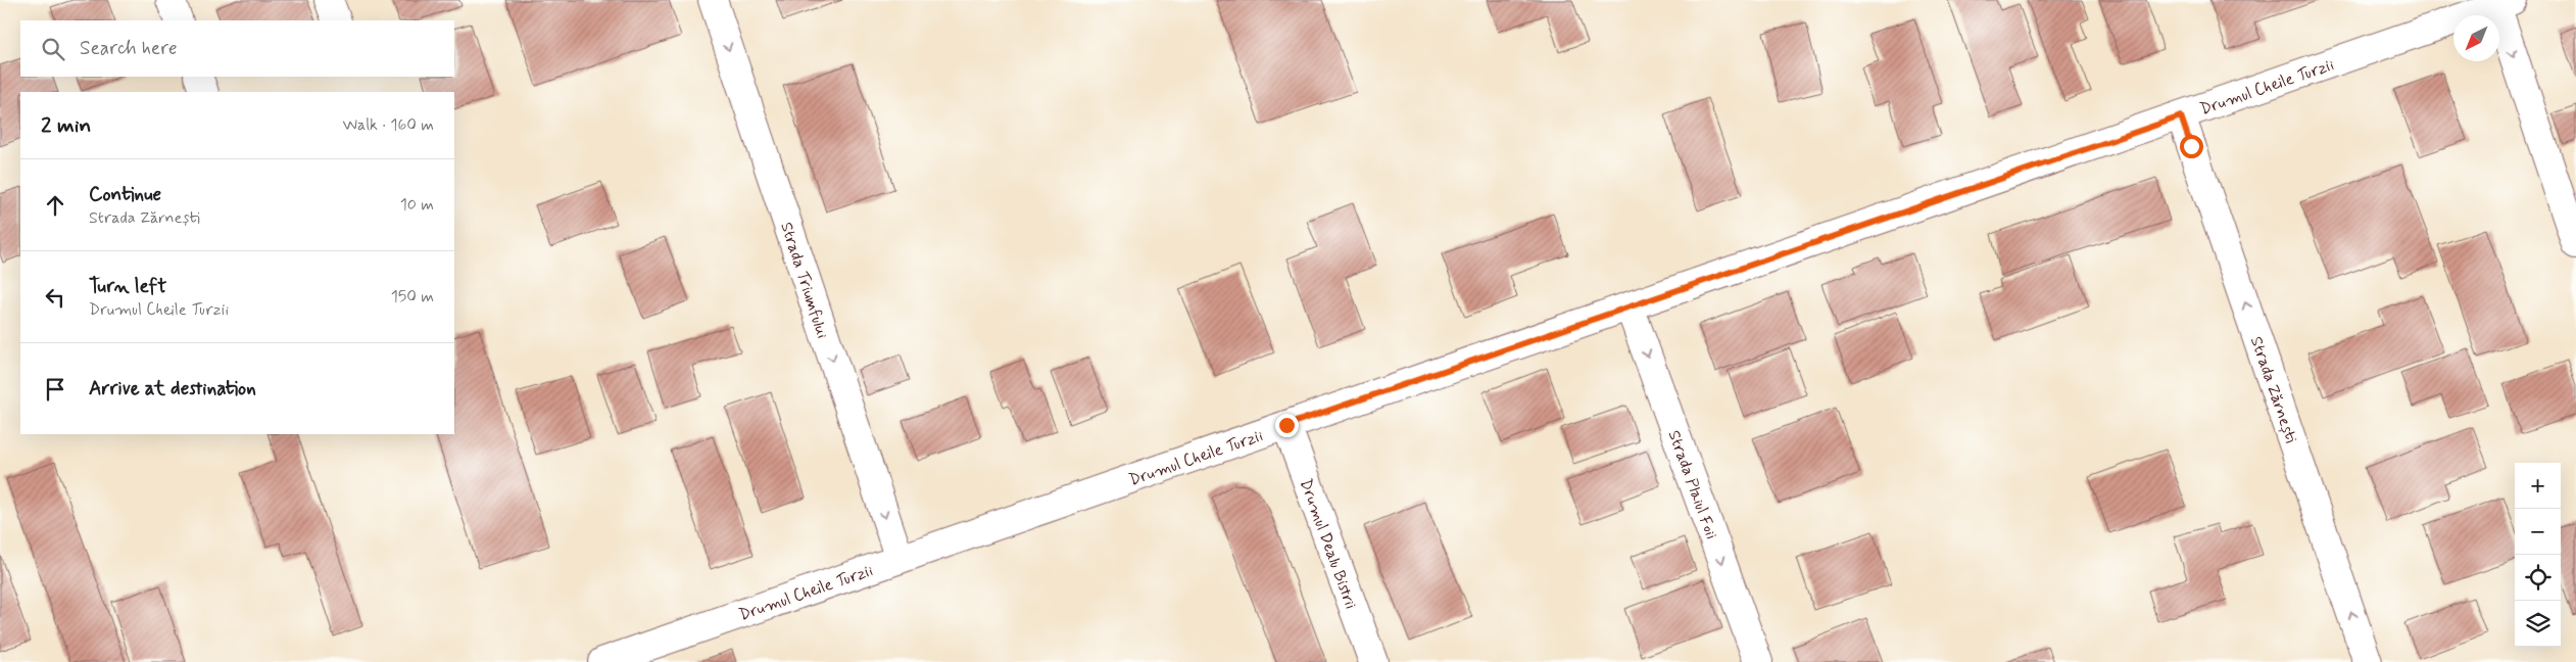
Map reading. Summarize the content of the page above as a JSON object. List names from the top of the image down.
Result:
{
  "streets": {
    "street": [
      "Drumul Cheile Turzii",
      "Strada Triumfului",
      "Strada Zărnești",
      "Strada Plaiul Foii",
      "Drumul Dealu Bistrii"
    ]
  },
  "crossings": [
    ["Drumul Cheile Turzii", "Strada Triumfului"],
    ["Drumul Cheile Turzii", "Strada Zărnești"],
    ["Drumul Cheile Turzii", "Strada Plaiul Foii"],
    ["Drumul Cheile Turzii", "Drumul Dealu Bistrii"]
  ],
  "one_way": ["Strada Triumfului", "Strada Zărnești", "Strada Plaiul Foii"],
  "north": "bottom left",
  "page": {
    "search": "Search here",
    "heading": ["2 min", "Walk · 160 m"],
    "list": [
      ["Continue", "Strada Zărnești", "10 m"],
      ["Turn left", "Drumul Cheile Turzii", "150 m"],
      "Arrive at destination"
    ],
    "map_buttons": ["+", "−"]
  }
}
